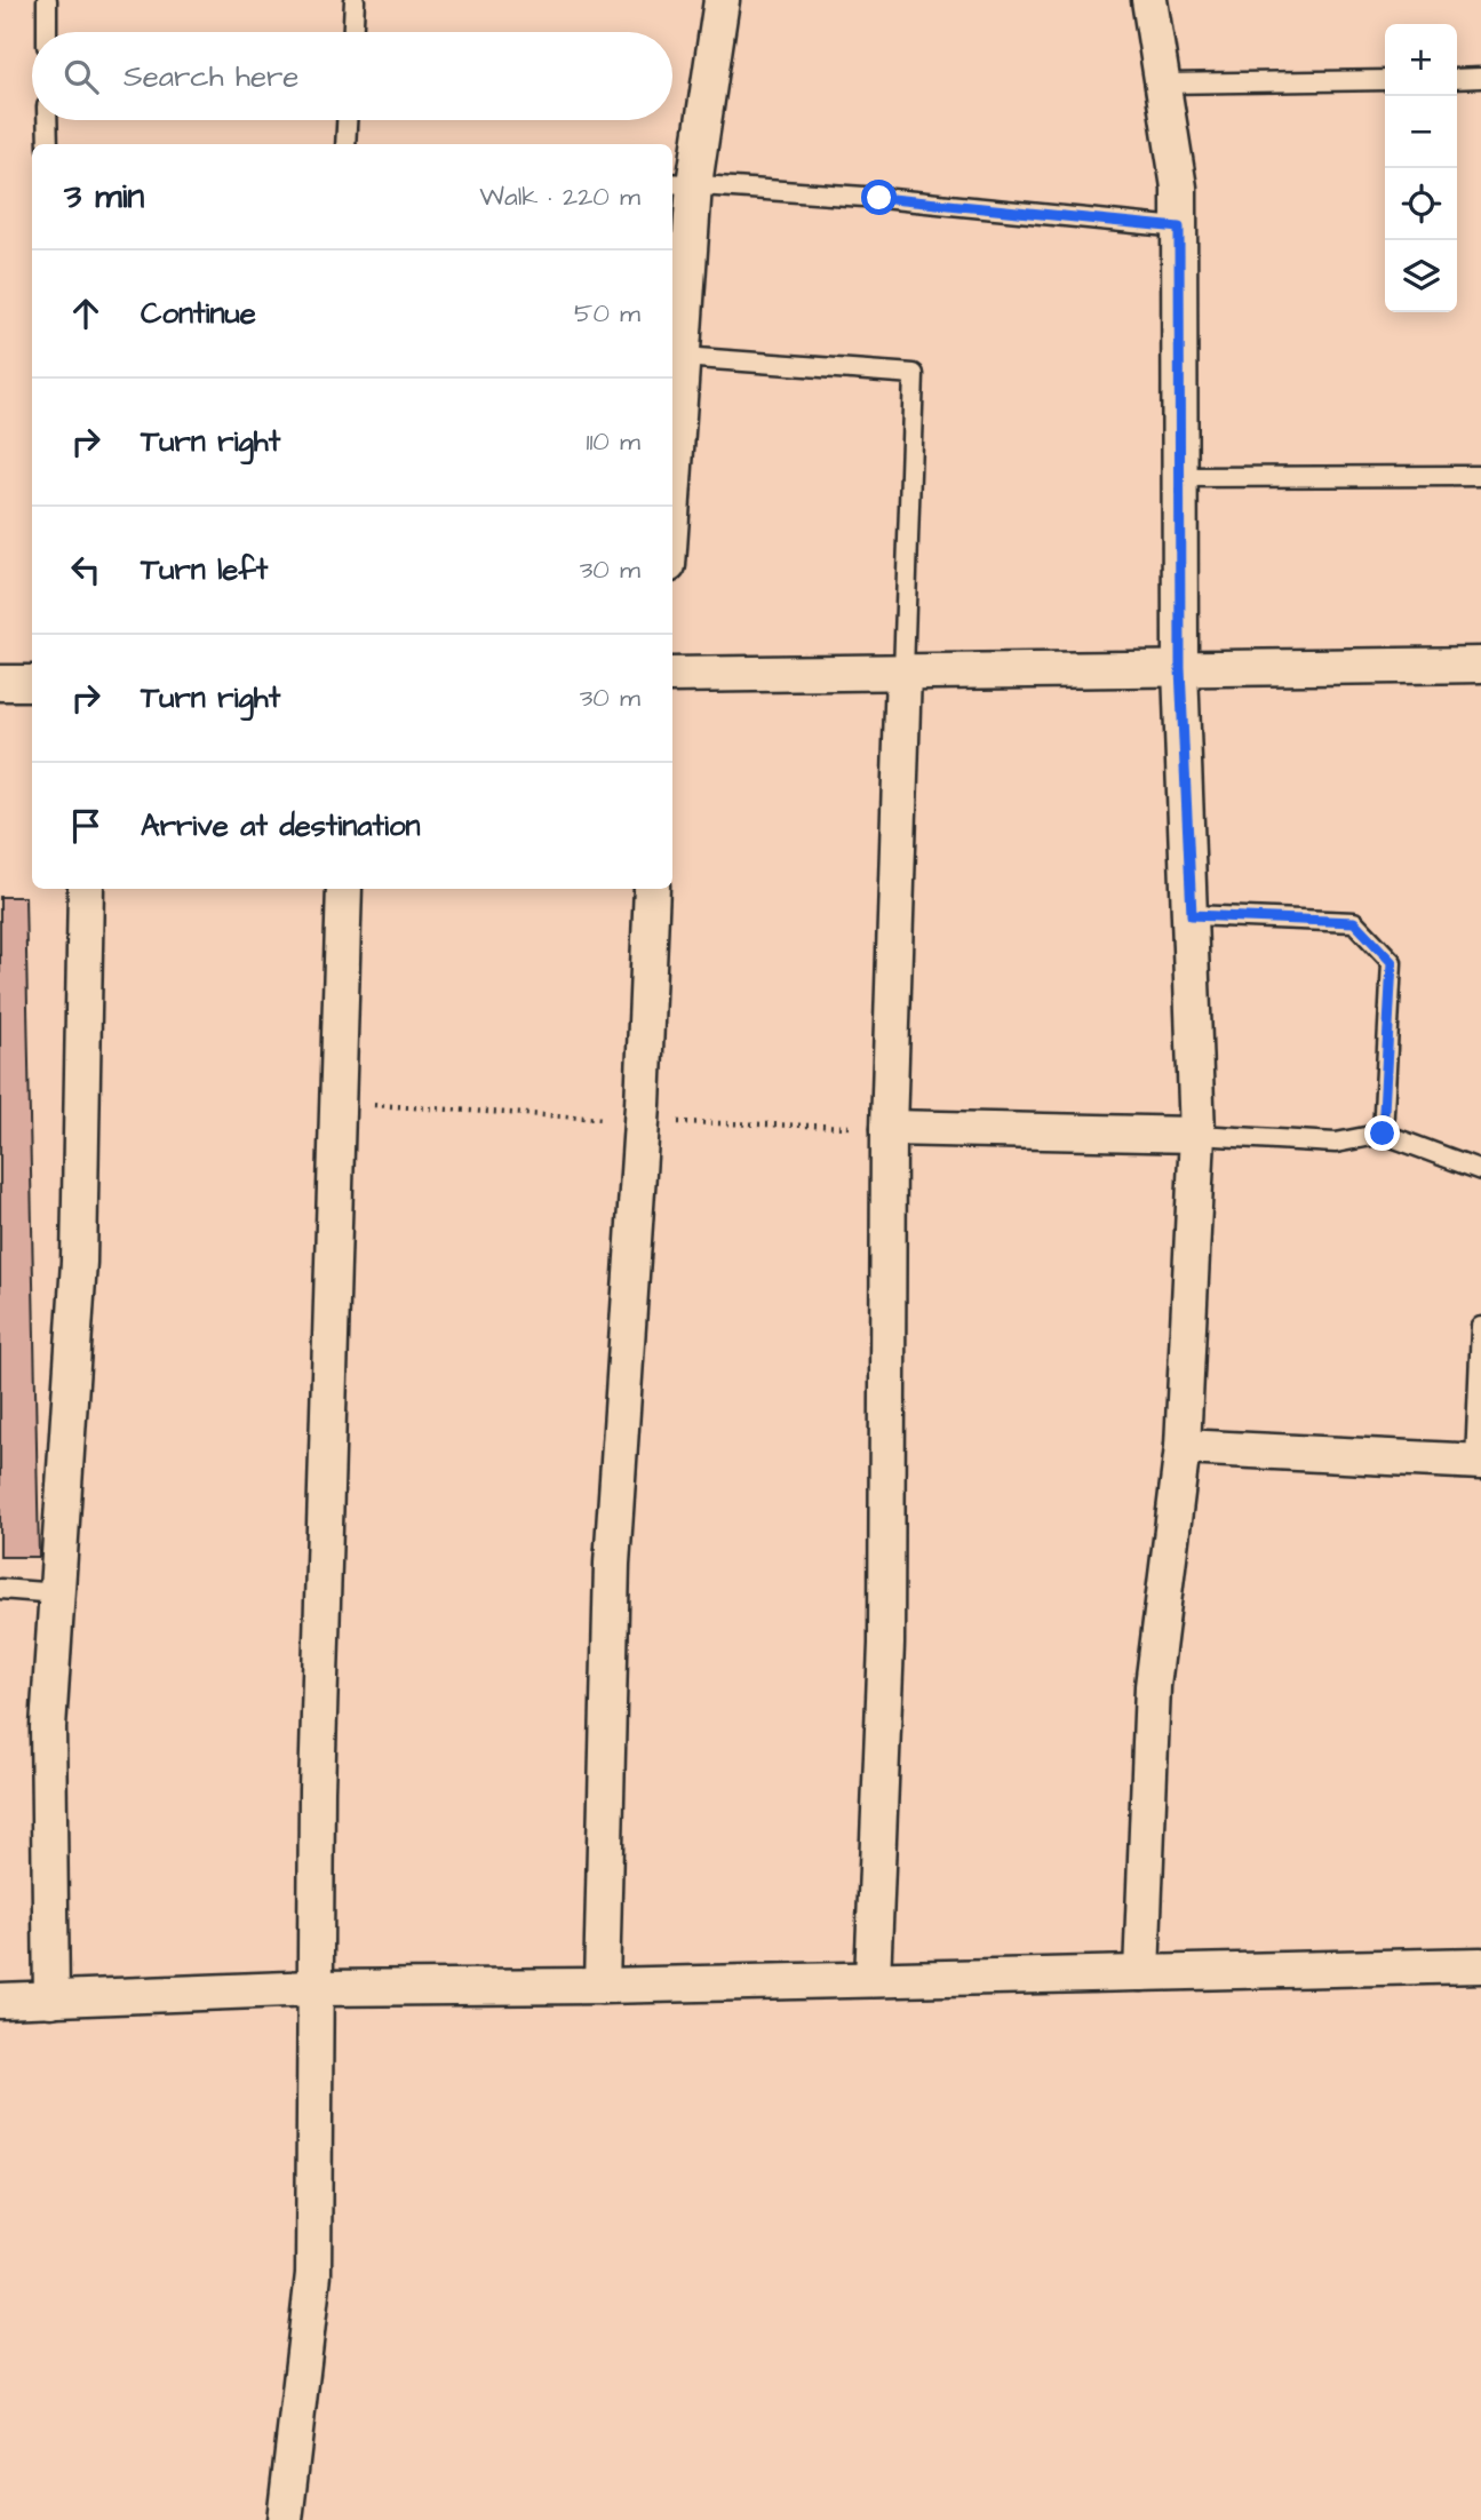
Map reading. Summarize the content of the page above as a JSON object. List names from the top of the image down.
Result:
{
  "page": {
    "map_buttons": ["+", "−"],
    "search": "Search here",
    "heading": ["3 min", "Walk · 220 m"],
    "list": [
      ["Continue", "50 m"],
      ["Turn right", "110 m"],
      ["Turn left", "30 m"],
      ["Turn right", "30 m"],
      "Arrive at destination"
    ]
  }
}
